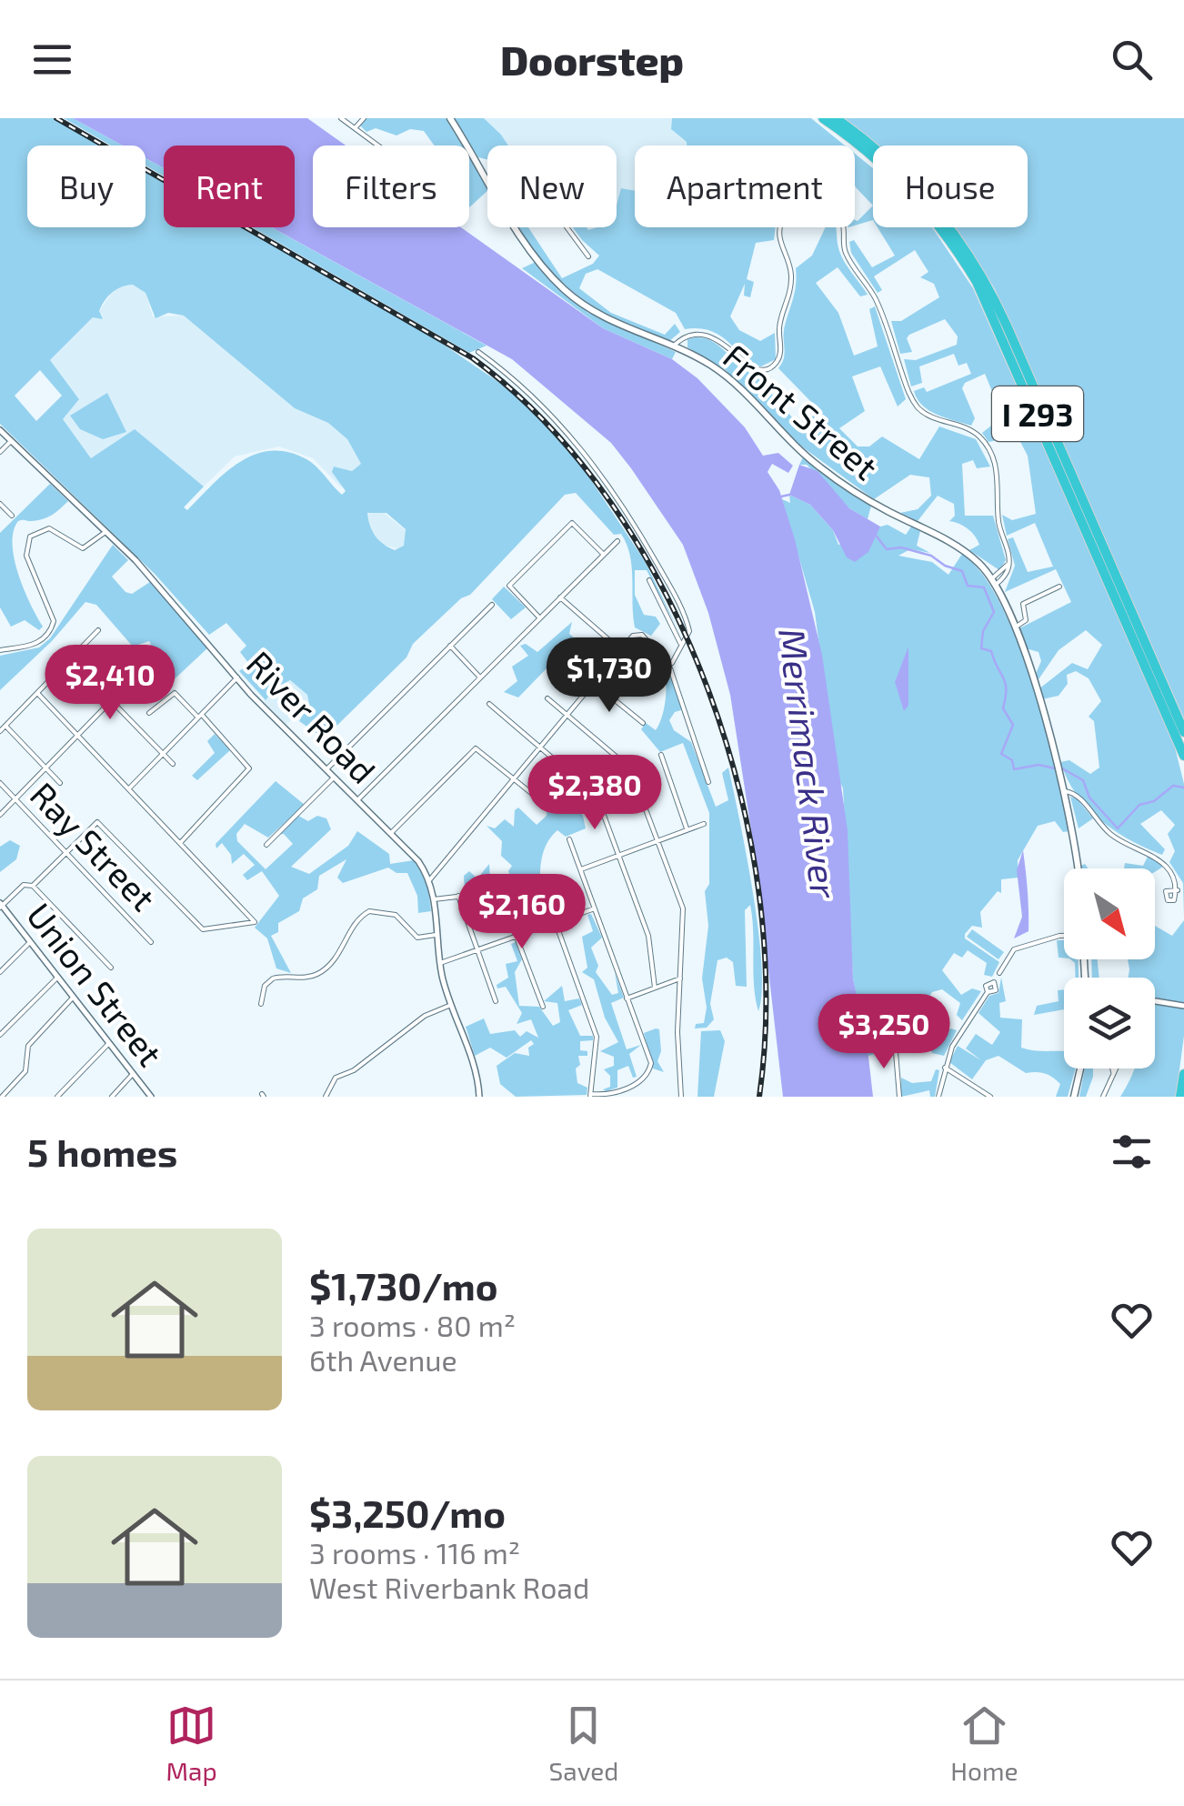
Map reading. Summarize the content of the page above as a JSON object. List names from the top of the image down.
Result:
{
  "streets": {
    "highway": ["I 293"],
    "main road": ["Front Street"],
    "street": ["River Road", "Ray Street", "Union Street"]
  },
  "water": ["Merrimack River"],
  "north": "bottom right",
  "page": {
    "header": "Doorstep",
    "chip": [
      "Buy",
      "Rent",
      "Filters",
      "New",
      "Apartment",
      "House"
    ],
    "price": [
      "$1,730",
      "$2,410",
      "$2,380",
      "$2,160",
      "$3,250"
    ],
    "heading": "5 homes",
    "list": [
      {
        "name": "$1,730/mo",
        "note": "3 rooms · 80 m² · 6th Avenue"
      },
      {
        "name": "$3,250/mo",
        "note": "3 rooms · 116 m² · West Riverbank Road"
      }
    ],
    "tabs": ["Map", "Saved", "Home"]
  }
}
